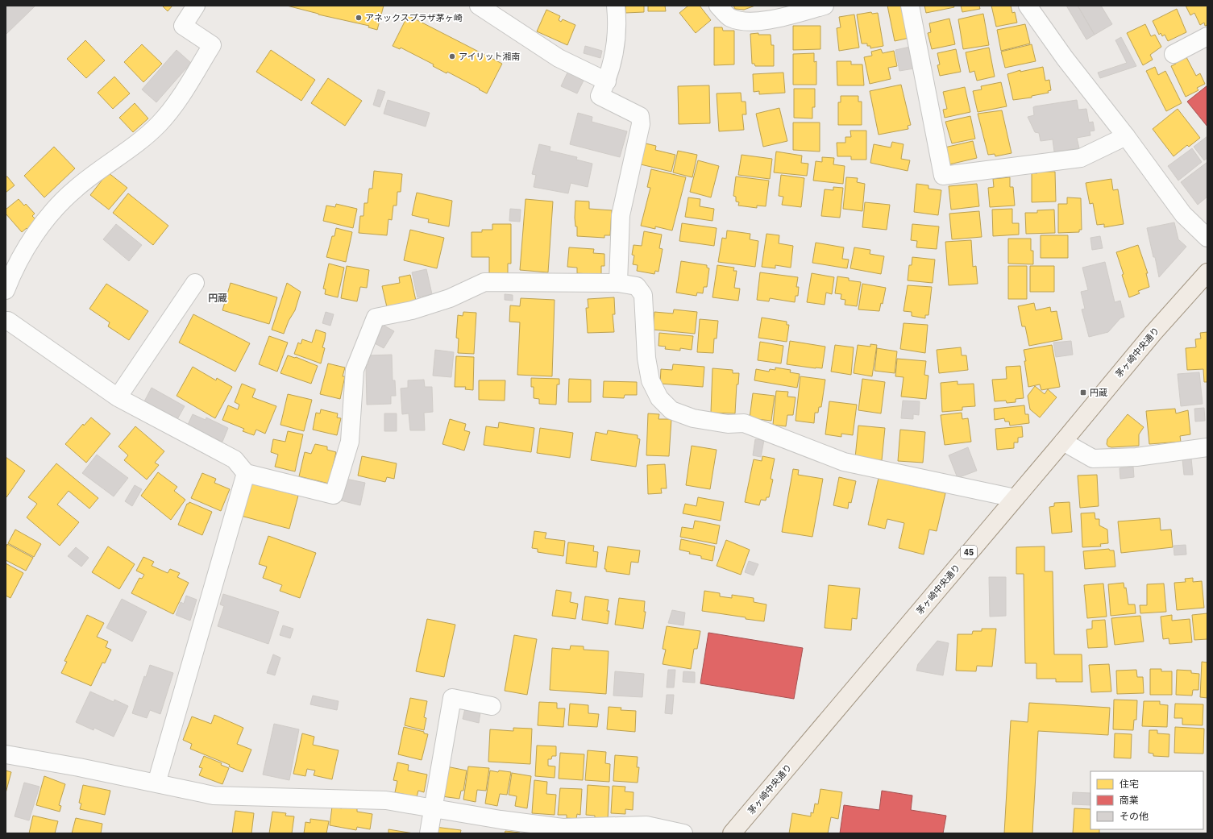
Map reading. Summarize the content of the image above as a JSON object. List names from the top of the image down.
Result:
{
  "streets": {
    "main road": ["茅ヶ崎中央通り", "45"]
  },
  "districts": ["円蔵"],
  "places": {
    "other": ["アネックスプラザ茅ヶ崎", "アイリット湘南"],
    "transit": ["円蔵"]
  },
  "legend": ["住宅", "商業", "その他"]
}
